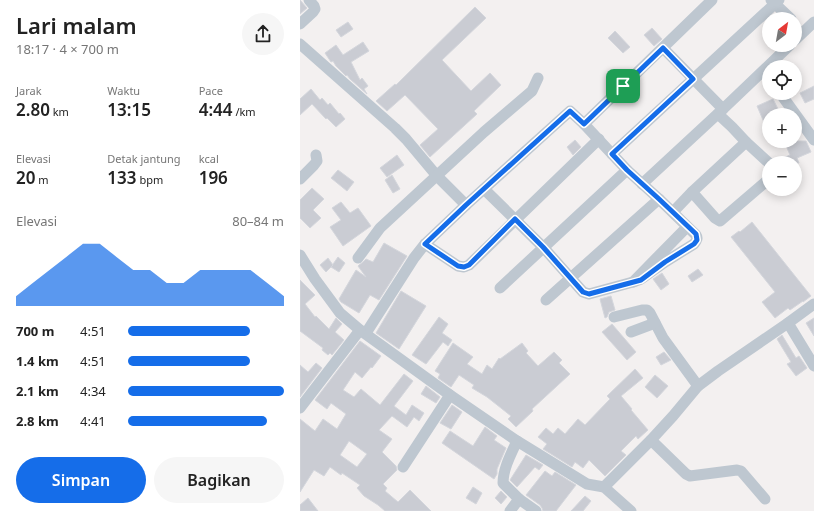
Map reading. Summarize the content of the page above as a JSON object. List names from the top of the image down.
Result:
{
  "north": "top right",
  "page": {
    "heading": ["Lari malam", "18:17 · 4 × 700 m"],
    "map_buttons": ["+", "−"],
    "stats": [
      ["Jarak", "2.80 km"],
      ["Waktu", "13:15"],
      ["Pace", "4:44 /km"],
      ["Elevasi", "20 m"],
      ["Detak jantung", "133 bpm"],
      ["kcal", "196"]
    ],
    "chart": ["Elevasi", "80–84 m"],
    "list": [
      {
        "name": "700 m",
        "note": "4:51"
      },
      {
        "name": "1.4 km",
        "note": "4:51"
      },
      {
        "name": "2.1 km",
        "note": "4:34"
      },
      {
        "name": "2.8 km",
        "note": "4:41"
      }
    ],
    "buttons": ["Simpan", "Bagikan"]
  }
}
